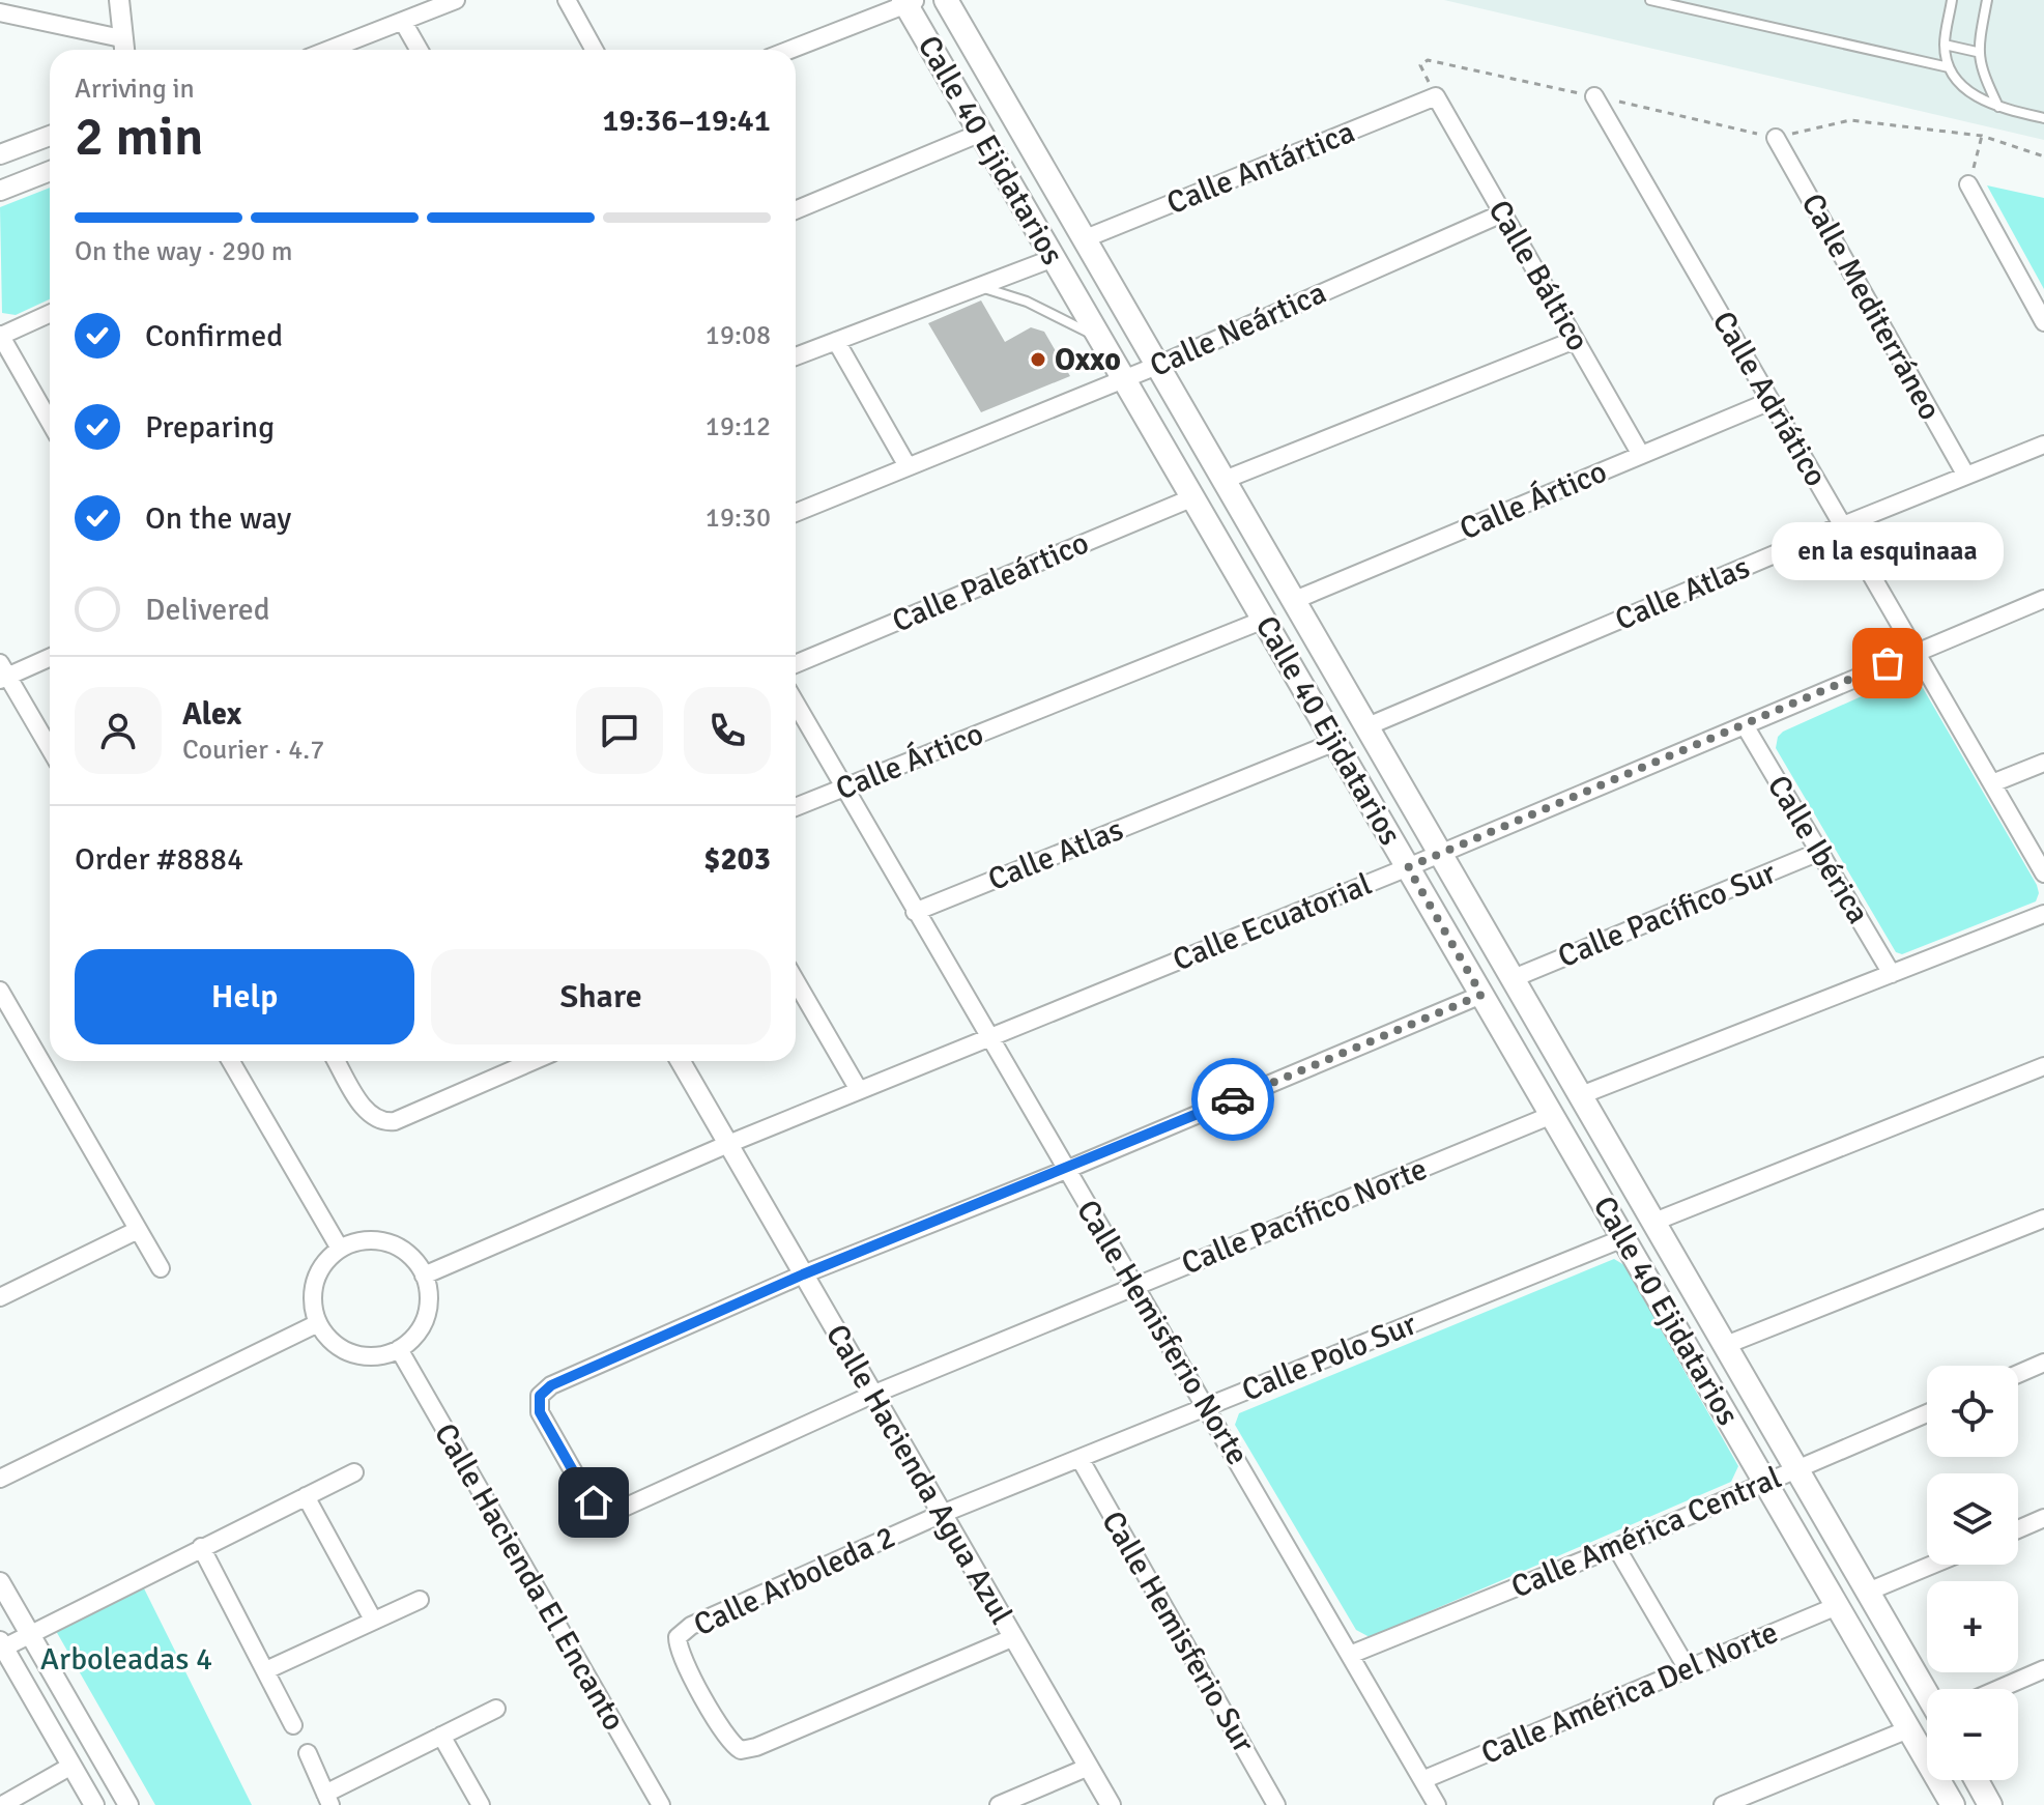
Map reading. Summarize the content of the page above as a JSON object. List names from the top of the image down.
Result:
{
  "streets": {
    "main road": ["Calle 40 Ejidatarios"],
    "street": [
      "Calle Antártica",
      "Calle Báltico",
      "Calle Mediterráneo",
      "Calle Neártica",
      "Calle Adriático",
      "Calle Ártico",
      "Calle Paleártico",
      "Calle Atlas",
      "Calle Ibérica",
      "Calle Pacífico Sur",
      "Calle Ecuatorial",
      "Calle Pacífico Norte",
      "Calle Hemisferio Norte",
      "Calle Polo Sur",
      "Calle Hacienda Agua Azul",
      "Calle América Central",
      "Calle Hacienda El Encanto",
      "Calle Arboleda 2",
      "Calle Hemisferio Sur",
      "Calle América Del Norte"
    ]
  },
  "crossings": [
    ["Calle 40 Ejidatarios", "Calle Antártica"],
    ["Calle 40 Ejidatarios", "Calle Neártica"],
    ["Calle 40 Ejidatarios", "Calle Ártico"],
    ["Calle 40 Ejidatarios", "Calle Paleártico"],
    ["Calle 40 Ejidatarios", "Calle Atlas"],
    ["Calle 40 Ejidatarios", "Calle Pacífico Sur"],
    ["Calle 40 Ejidatarios", "Calle Ecuatorial"],
    ["Calle 40 Ejidatarios", "Calle Pacífico Norte"],
    ["Calle 40 Ejidatarios", "Calle Polo Sur"],
    ["Calle 40 Ejidatarios", "Calle América Central"],
    ["Calle 40 Ejidatarios", "Calle América Del Norte"],
    ["Calle Antártica", "Calle Báltico"],
    ["Calle Báltico", "Calle Neártica"],
    ["Calle Báltico", "Calle Ártico"],
    ["Calle Mediterráneo", "Calle Atlas"],
    ["Calle Adriático", "Calle Ártico"],
    ["Calle Adriático", "Calle Atlas"],
    ["Calle Adriático", "Calle Ecuatorial"],
    ["Calle Ártico", "Calle Hemisferio Norte"],
    ["Calle Atlas", "Calle Hemisferio Norte"],
    ["Calle Ibérica", "Calle Pacífico Sur"],
    ["Calle Ibérica", "Calle Ecuatorial"],
    ["Calle Ecuatorial", "Calle Hemisferio Norte"],
    ["Calle Ecuatorial", "Calle Hacienda Agua Azul"],
    ["Calle Ecuatorial", "Calle Hacienda El Encanto"],
    ["Calle Pacífico Norte", "Calle Hemisferio Norte"],
    ["Calle Pacífico Norte", "Calle Hacienda Agua Azul"],
    ["Calle Hemisferio Norte", "Calle Polo Sur"],
    ["Calle Hemisferio Norte", "Calle América Central"],
    ["Calle Hemisferio Norte", "Calle América Del Norte"],
    ["Calle Polo Sur", "Calle Hacienda Agua Azul"],
    ["Calle Polo Sur", "Calle Arboleda 2"],
    ["Calle Polo Sur", "Calle Hemisferio Sur"],
    ["Calle Hacienda Agua Azul", "Calle Arboleda 2"]
  ],
  "parks": ["Arboleadas 4"],
  "places": ["Oxxo", "en la esquinaaa"],
  "page": {
    "heading": ["2 min", "Arriving in", "19:36–19:41"],
    "panel": [
      "Alex",
      "Courier · 4.7",
      "Order #8884",
      "$203"
    ],
    "bar": "On the way · 290 m",
    "list": [
      ["Confirmed", "19:08"],
      ["Preparing", "19:12"],
      ["On the way", "19:30"],
      "Delivered"
    ],
    "bubble": "en la esquinaaa",
    "buttons": ["Help", "Share"],
    "map_buttons": ["+", "−"]
  }
}
